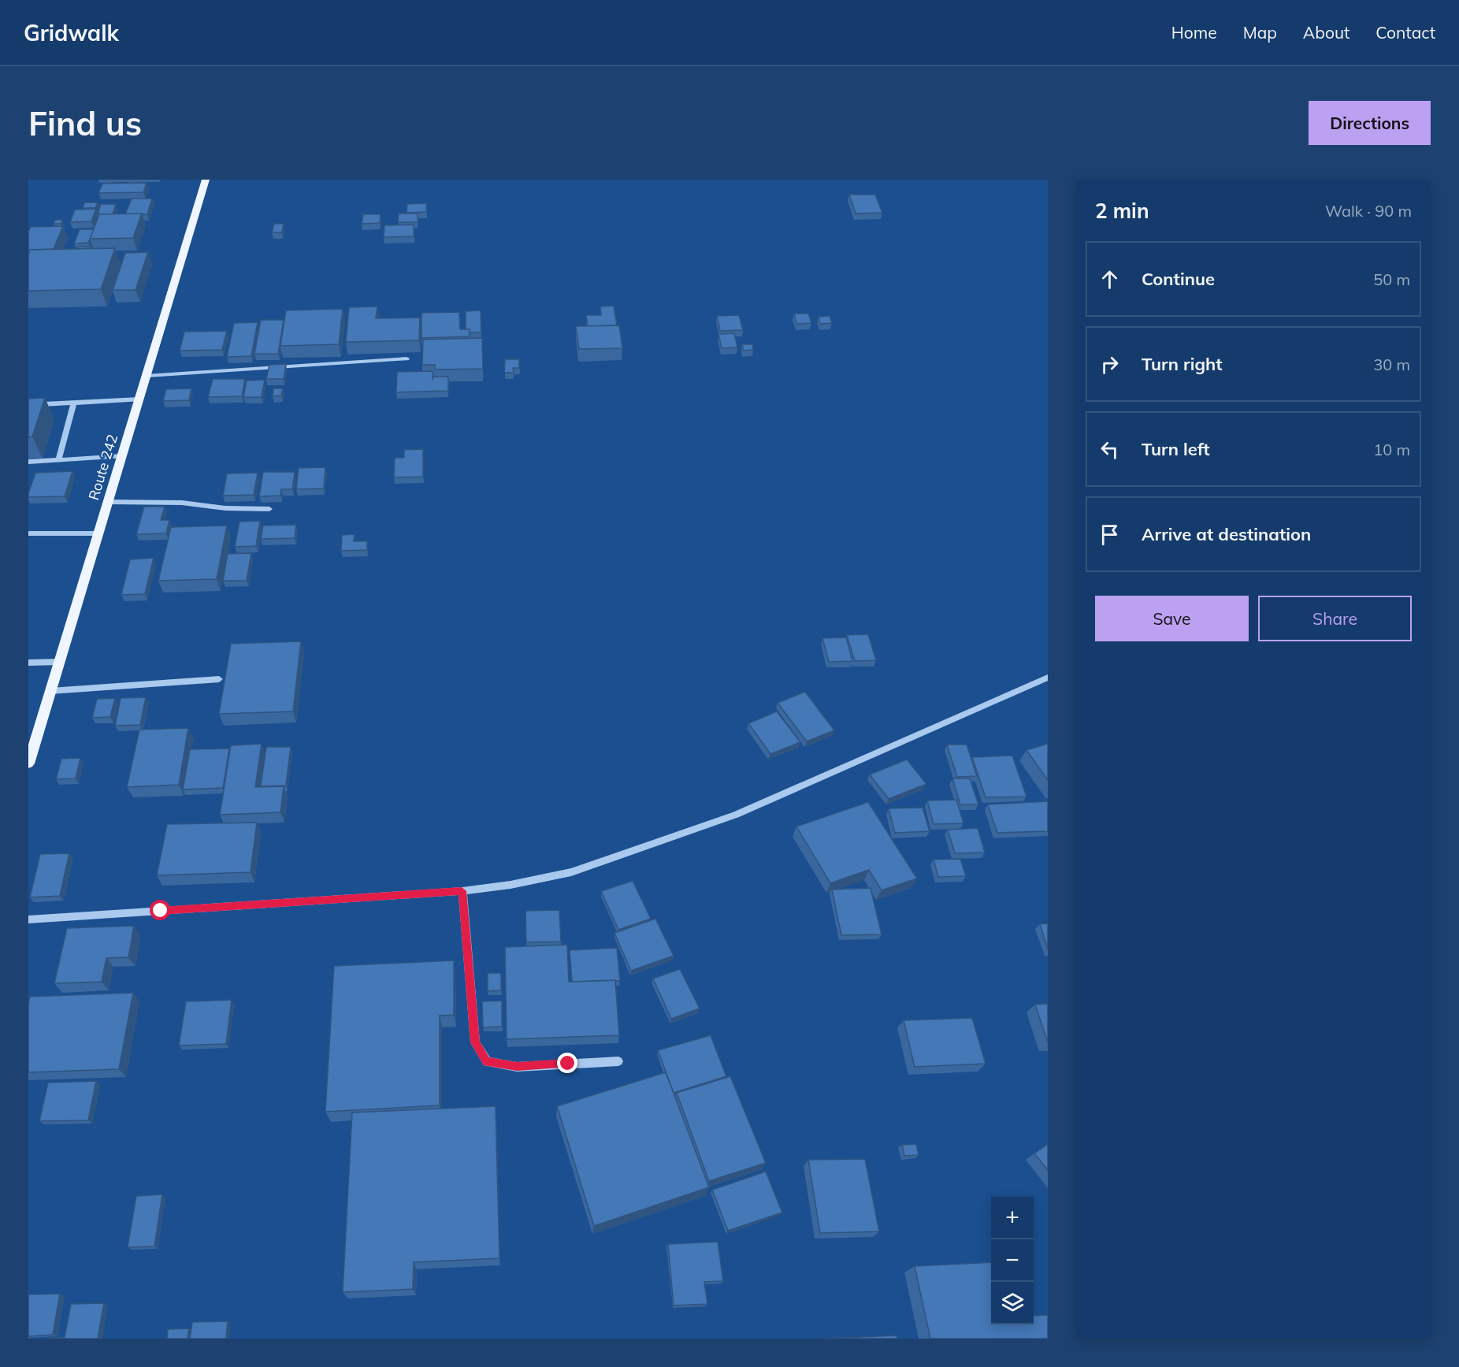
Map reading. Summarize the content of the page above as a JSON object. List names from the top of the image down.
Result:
{
  "streets": {
    "main road": ["Route 242"]
  },
  "page": {
    "header": "Gridwalk",
    "nav": [
      "Home",
      "Map",
      "About",
      "Contact"
    ],
    "buttons": [
      "Directions",
      ["Save", "Share"]
    ],
    "title": "Find us",
    "heading": ["2 min", "Walk · 90 m"],
    "list": [
      ["Continue", "50 m"],
      ["Turn right", "30 m"],
      ["Turn left", "10 m"],
      "Arrive at destination"
    ],
    "map_buttons": ["+", "−"]
  }
}
